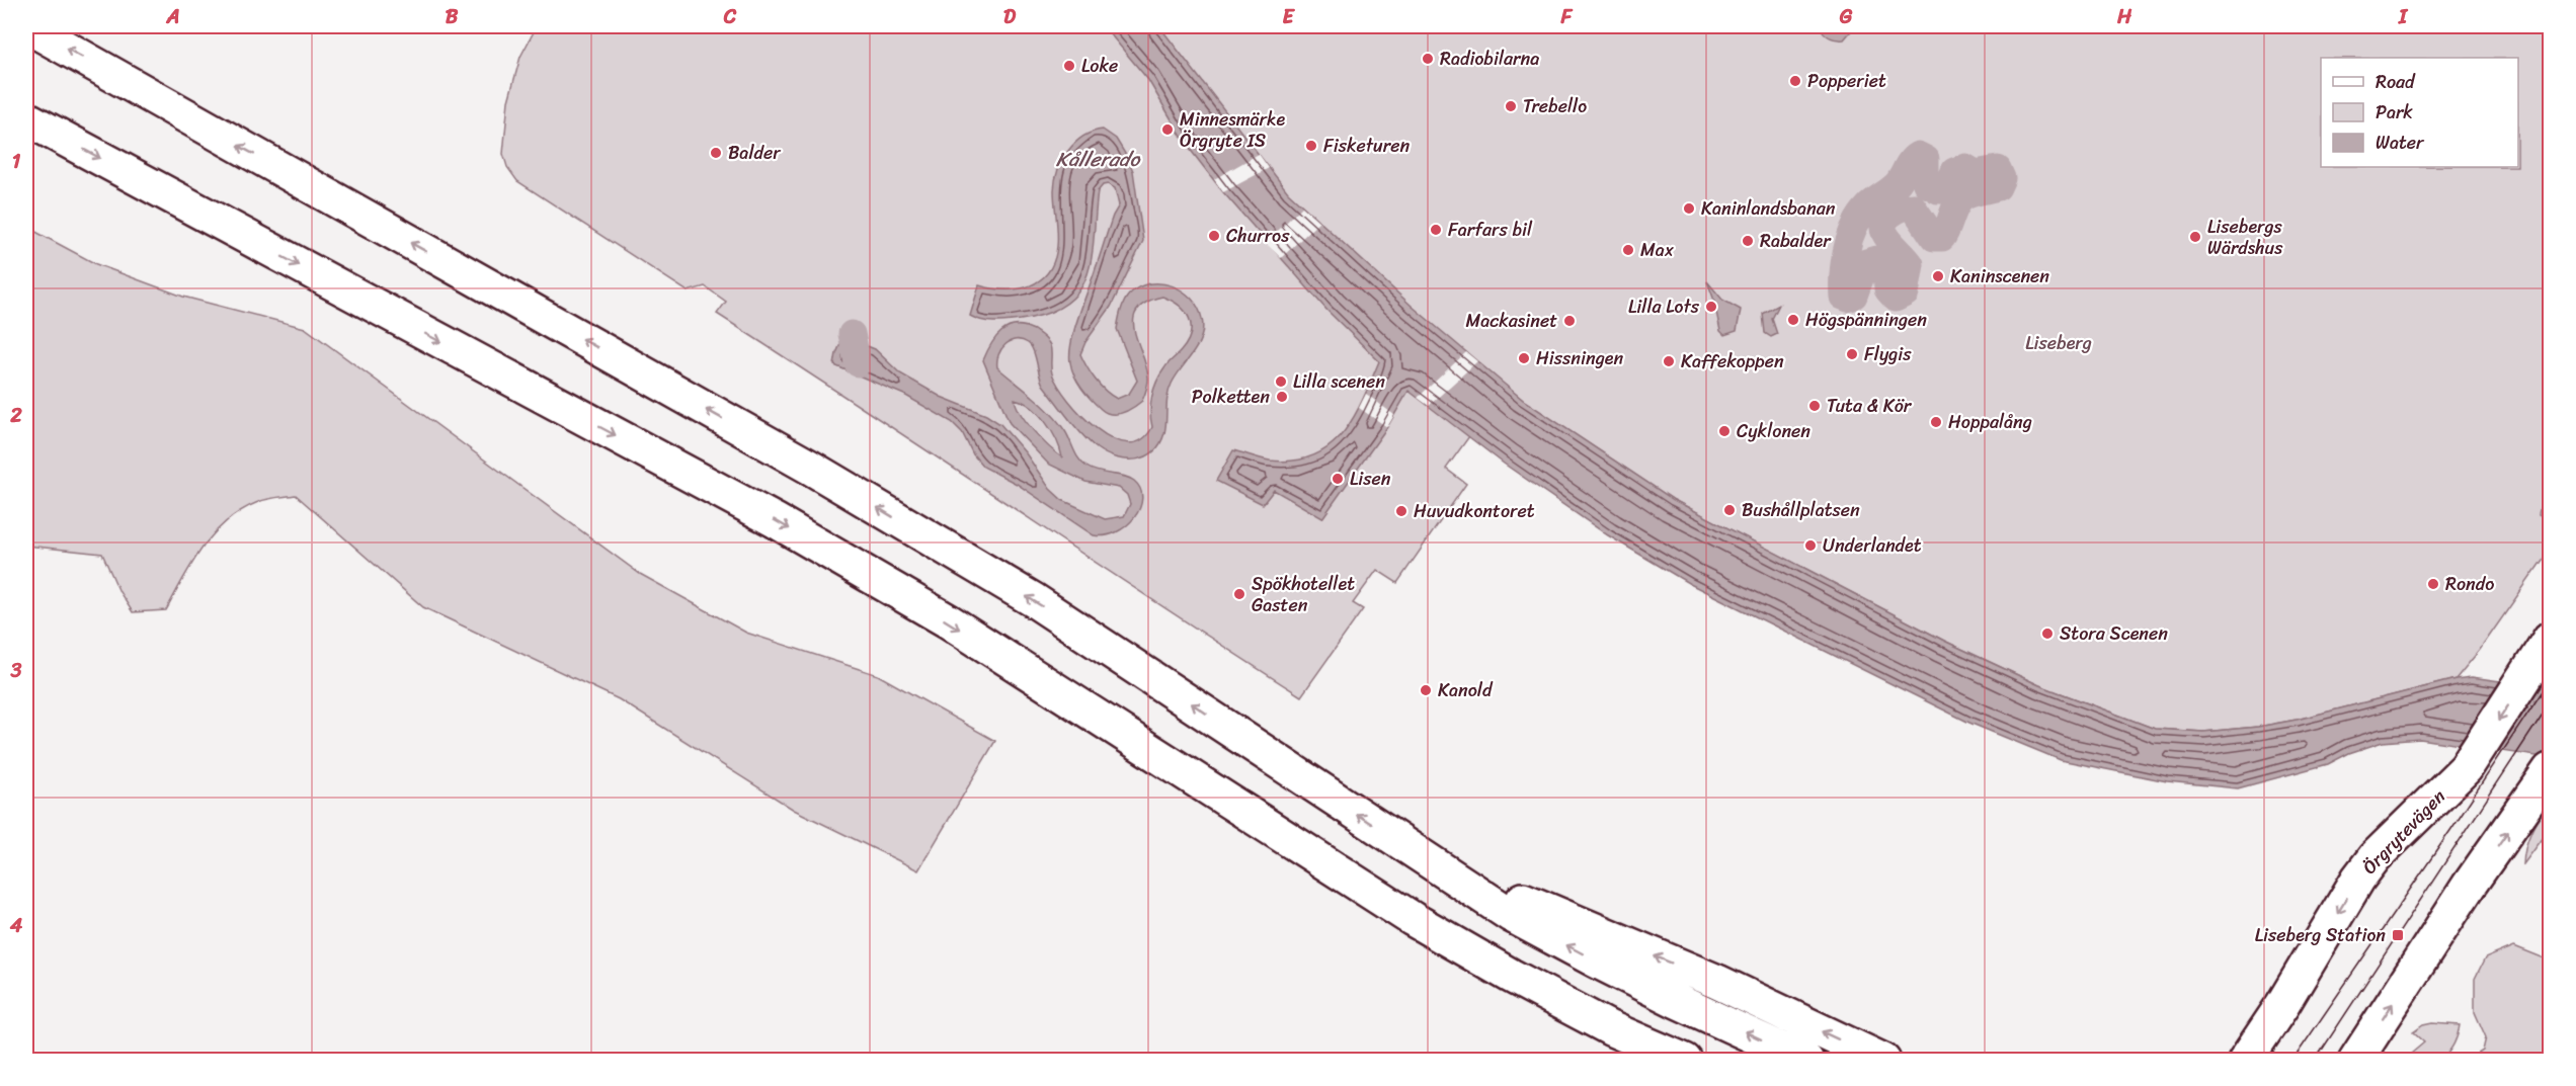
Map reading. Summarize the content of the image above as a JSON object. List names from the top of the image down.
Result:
{
  "streets": {
    "main road": ["Örgrytevägen"]
  },
  "water": ["Kållerado"],
  "parks": ["Liseberg"],
  "places": {
    "other": [
      "Radiobilarna",
      "Loke",
      "Popperiet",
      "Trebello",
      "Minnesmärke Örgryte IS",
      "Fisketuren",
      "Balder",
      "Kaninlandsbanan",
      "Farfars bil",
      "Churros",
      "Lisebergs Wärdshus",
      "Rabalder",
      "Max",
      "Kaninscenen",
      "Lilla Lots",
      "Högspänningen",
      "Mackasinet",
      "Flygis",
      "Hissningen",
      "Kaffekoppen",
      "Lilla scenen",
      "Polketten",
      "Tuta & Kör",
      "Hoppalång",
      "Cyklonen",
      "Lisen",
      "Bushållplatsen",
      "Huvudkontoret",
      "Underlandet",
      "Rondo",
      "Spökhotellet Gasten",
      "Stora Scenen",
      "Kanold"
    ],
    "transit": ["Liseberg Station"]
  },
  "legend": ["Road", "Park", "Water"],
  "grid": {
    "columns": [
      "A",
      "B",
      "C",
      "D",
      "E",
      "F",
      "G",
      "H",
      "I"
    ],
    "rows": [
      "1",
      "2",
      "3",
      "4"
    ]
  }
}
